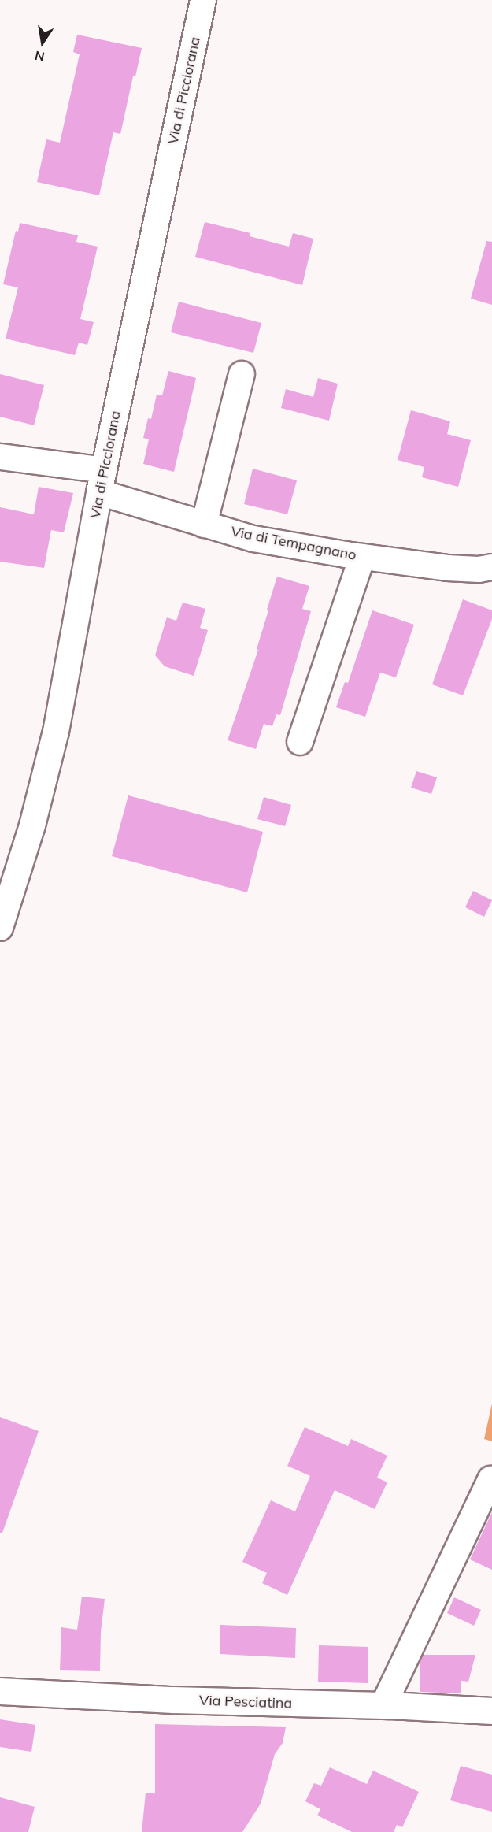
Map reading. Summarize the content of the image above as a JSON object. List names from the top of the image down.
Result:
{
  "streets": {
    "main road": ["Via Pesciatina"],
    "street": ["Via di Picciorana", "Via di Tempagnano"]
  },
  "crossings": [
    ["Via di Picciorana", "Via di Tempagnano"]
  ],
  "north": "bottom"
}
